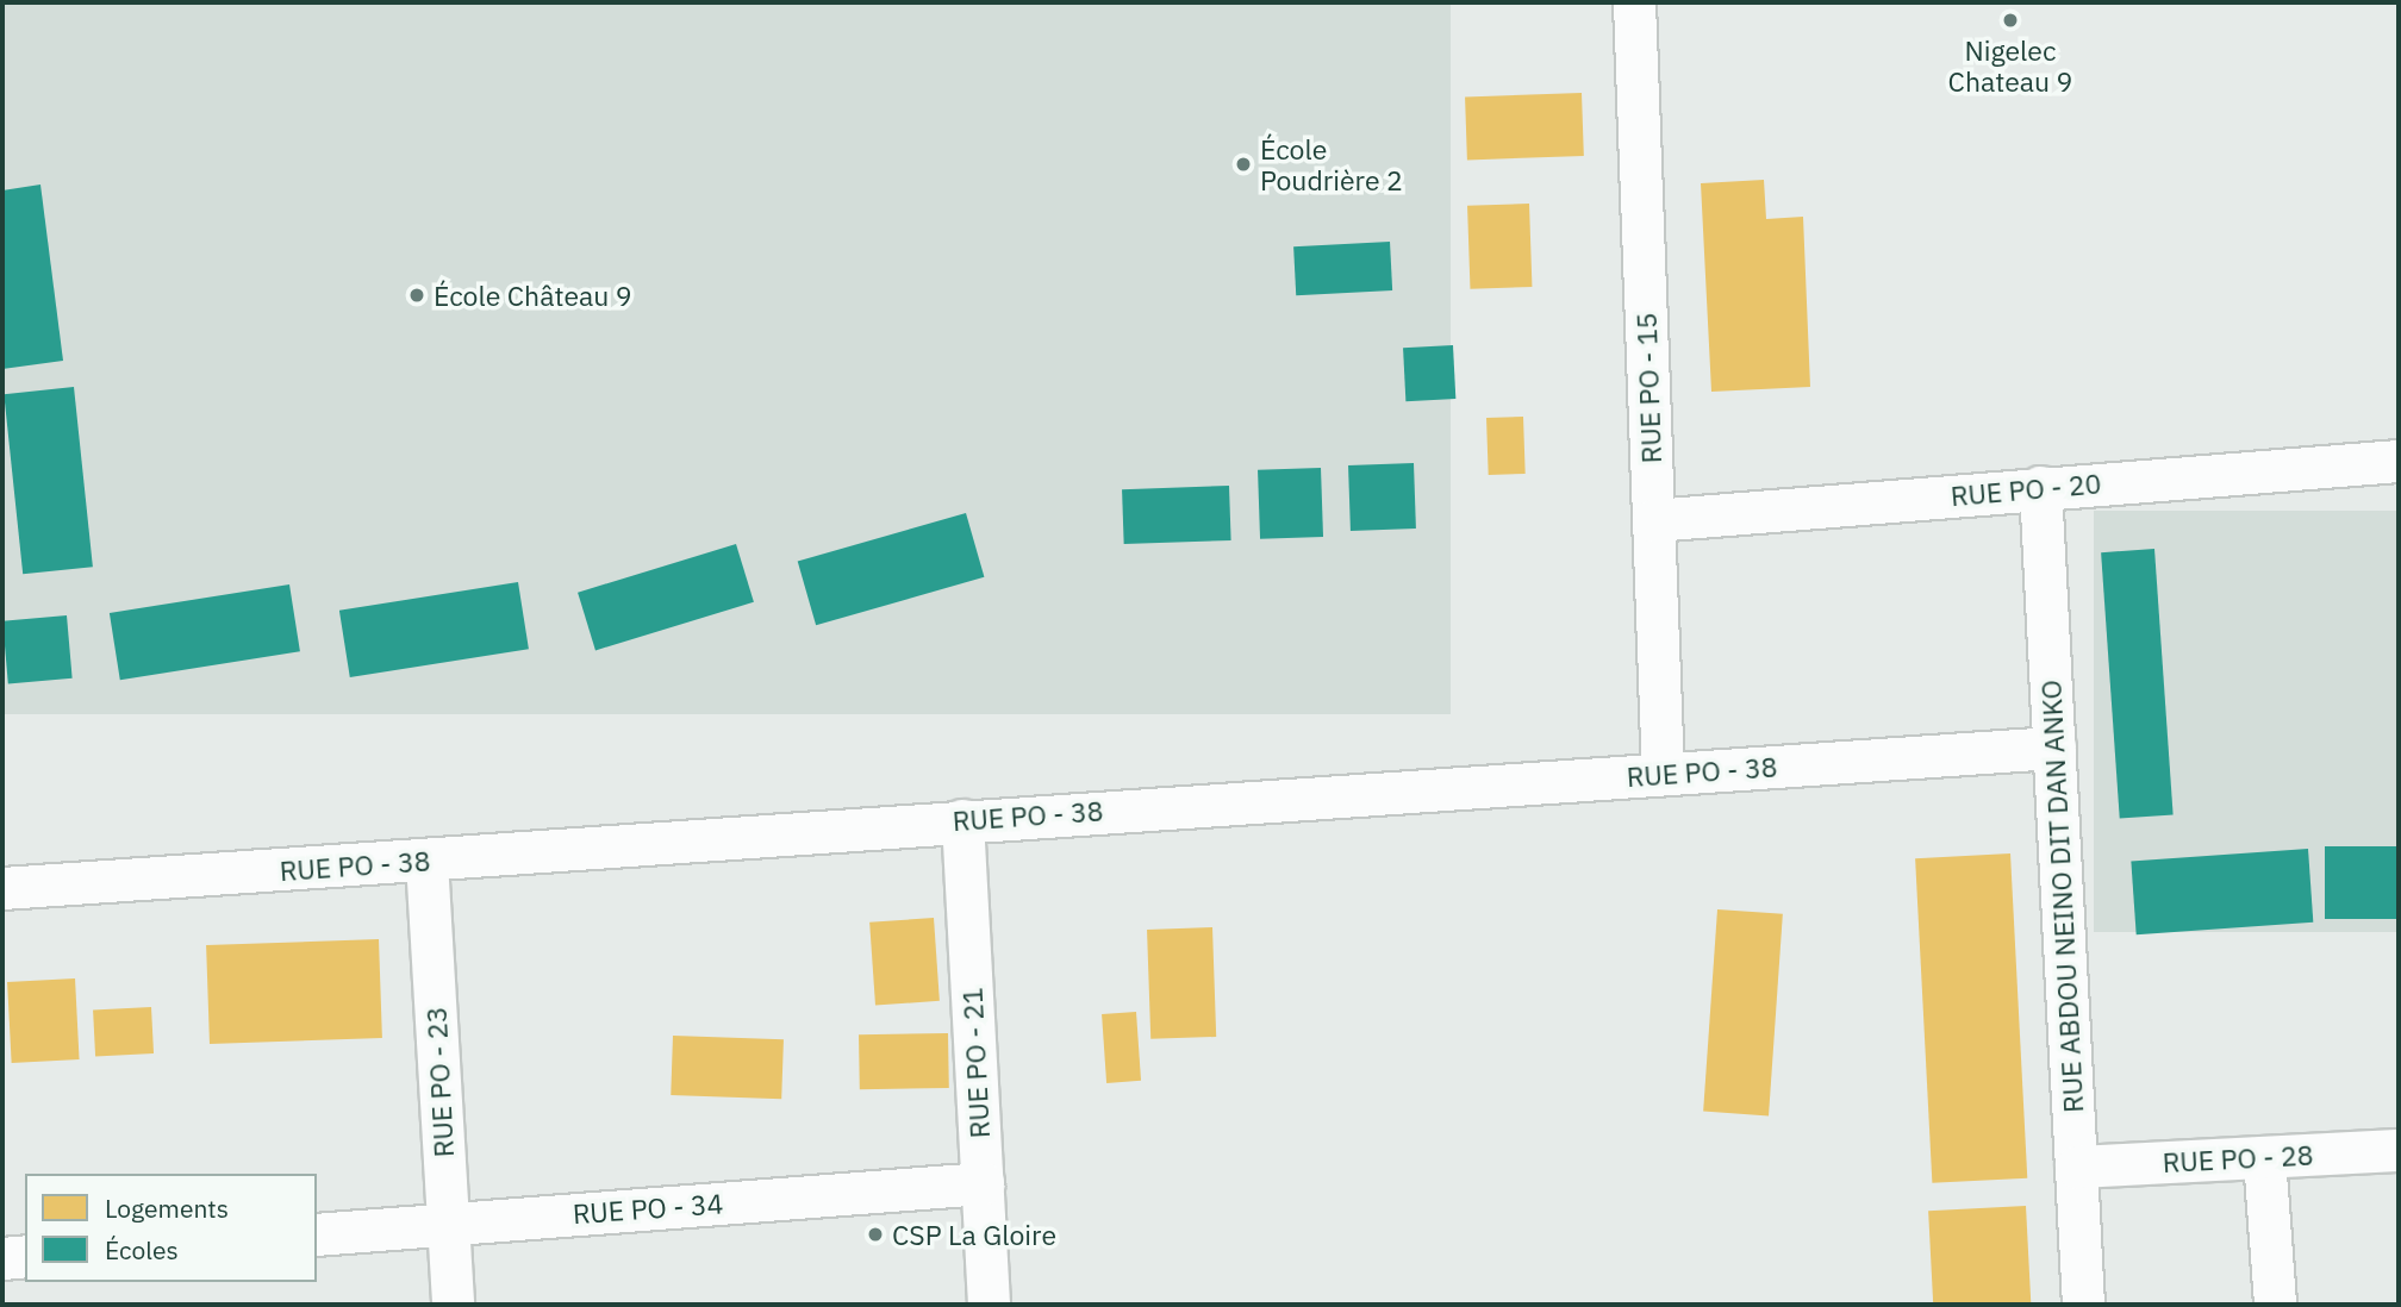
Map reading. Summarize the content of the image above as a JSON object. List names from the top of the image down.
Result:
{
  "streets": {
    "street": [
      "RUE PO - 15",
      "RUE PO - 20",
      "RUE PO - 38",
      "RUE ABDOU NEINO DIT DAN ANKO",
      "RUE PO - 21",
      "RUE PO - 23",
      "RUE PO - 28",
      "RUE PO - 34"
    ]
  },
  "crossings": [
    ["RUE PO - 15", "RUE PO - 20"],
    ["RUE PO - 15", "RUE PO - 38"],
    ["RUE PO - 20", "RUE ABDOU NEINO DIT DAN ANKO"],
    ["RUE PO - 38", "RUE ABDOU NEINO DIT DAN ANKO"],
    ["RUE PO - 38", "RUE PO - 21"],
    ["RUE PO - 38", "RUE PO - 23"],
    ["RUE ABDOU NEINO DIT DAN ANKO", "RUE PO - 28"],
    ["RUE PO - 21", "RUE PO - 34"],
    ["RUE PO - 23", "RUE PO - 34"]
  ],
  "places": [
    "Nigelec Chateau 9",
    "École Poudrière 2",
    "École Château 9",
    "CSP La Gloire"
  ],
  "legend": ["Logements", "Écoles"]
}
